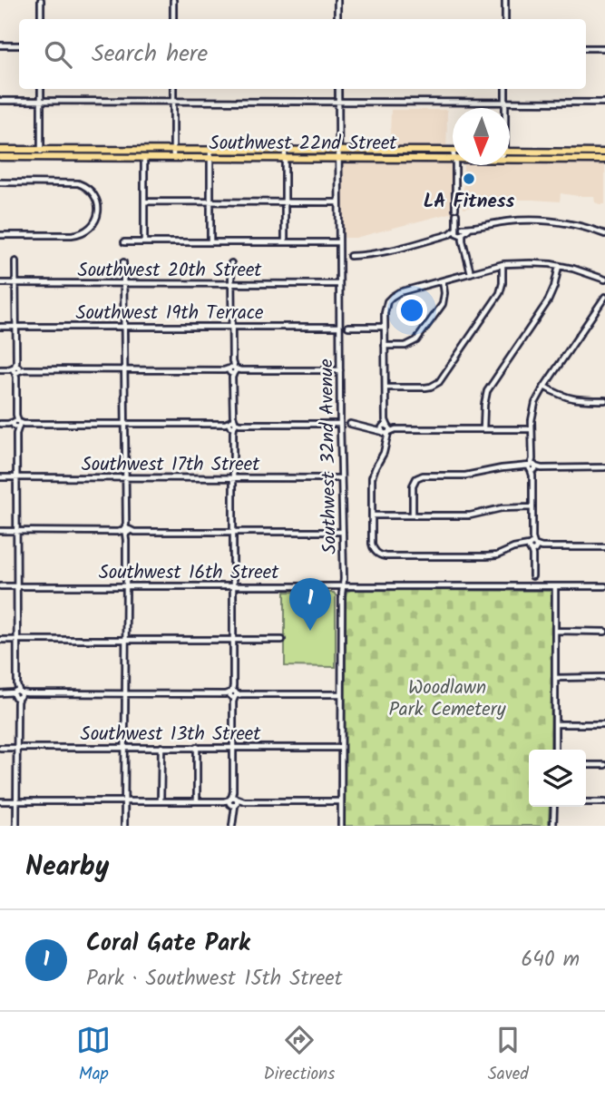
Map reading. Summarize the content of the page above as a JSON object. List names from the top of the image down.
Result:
{
  "streets": {
    "main road": ["Southwest 22nd Street"],
    "street": [
      "Southwest 20th Street",
      "Southwest 19th Terrace",
      "Southwest 32nd Avenue",
      "Southwest 17th Street",
      "Southwest 16th Street",
      "Southwest 13th Street"
    ]
  },
  "crossings": [
    ["Southwest 22nd Street", "Southwest 32nd Avenue"],
    ["Southwest 20th Street", "Southwest 32nd Avenue"],
    ["Southwest 19th Terrace", "Southwest 32nd Avenue"],
    ["Southwest 32nd Avenue", "Southwest 17th Street"],
    ["Southwest 32nd Avenue", "Southwest 16th Street"],
    ["Southwest 32nd Avenue", "Southwest 13th Street"]
  ],
  "parks": ["Woodlawn Park Cemetery"],
  "places": ["LA Fitness"],
  "north": "bottom",
  "page": {
    "search": "Search here",
    "pins": "1",
    "heading": "Nearby",
    "list": [
      {
        "mark": "1",
        "name": "Coral Gate Park",
        "note": "Park · Southwest 15th Street",
        "value": "640 m"
      }
    ],
    "nav": ["Map", "Directions", "Saved"]
  }
}
